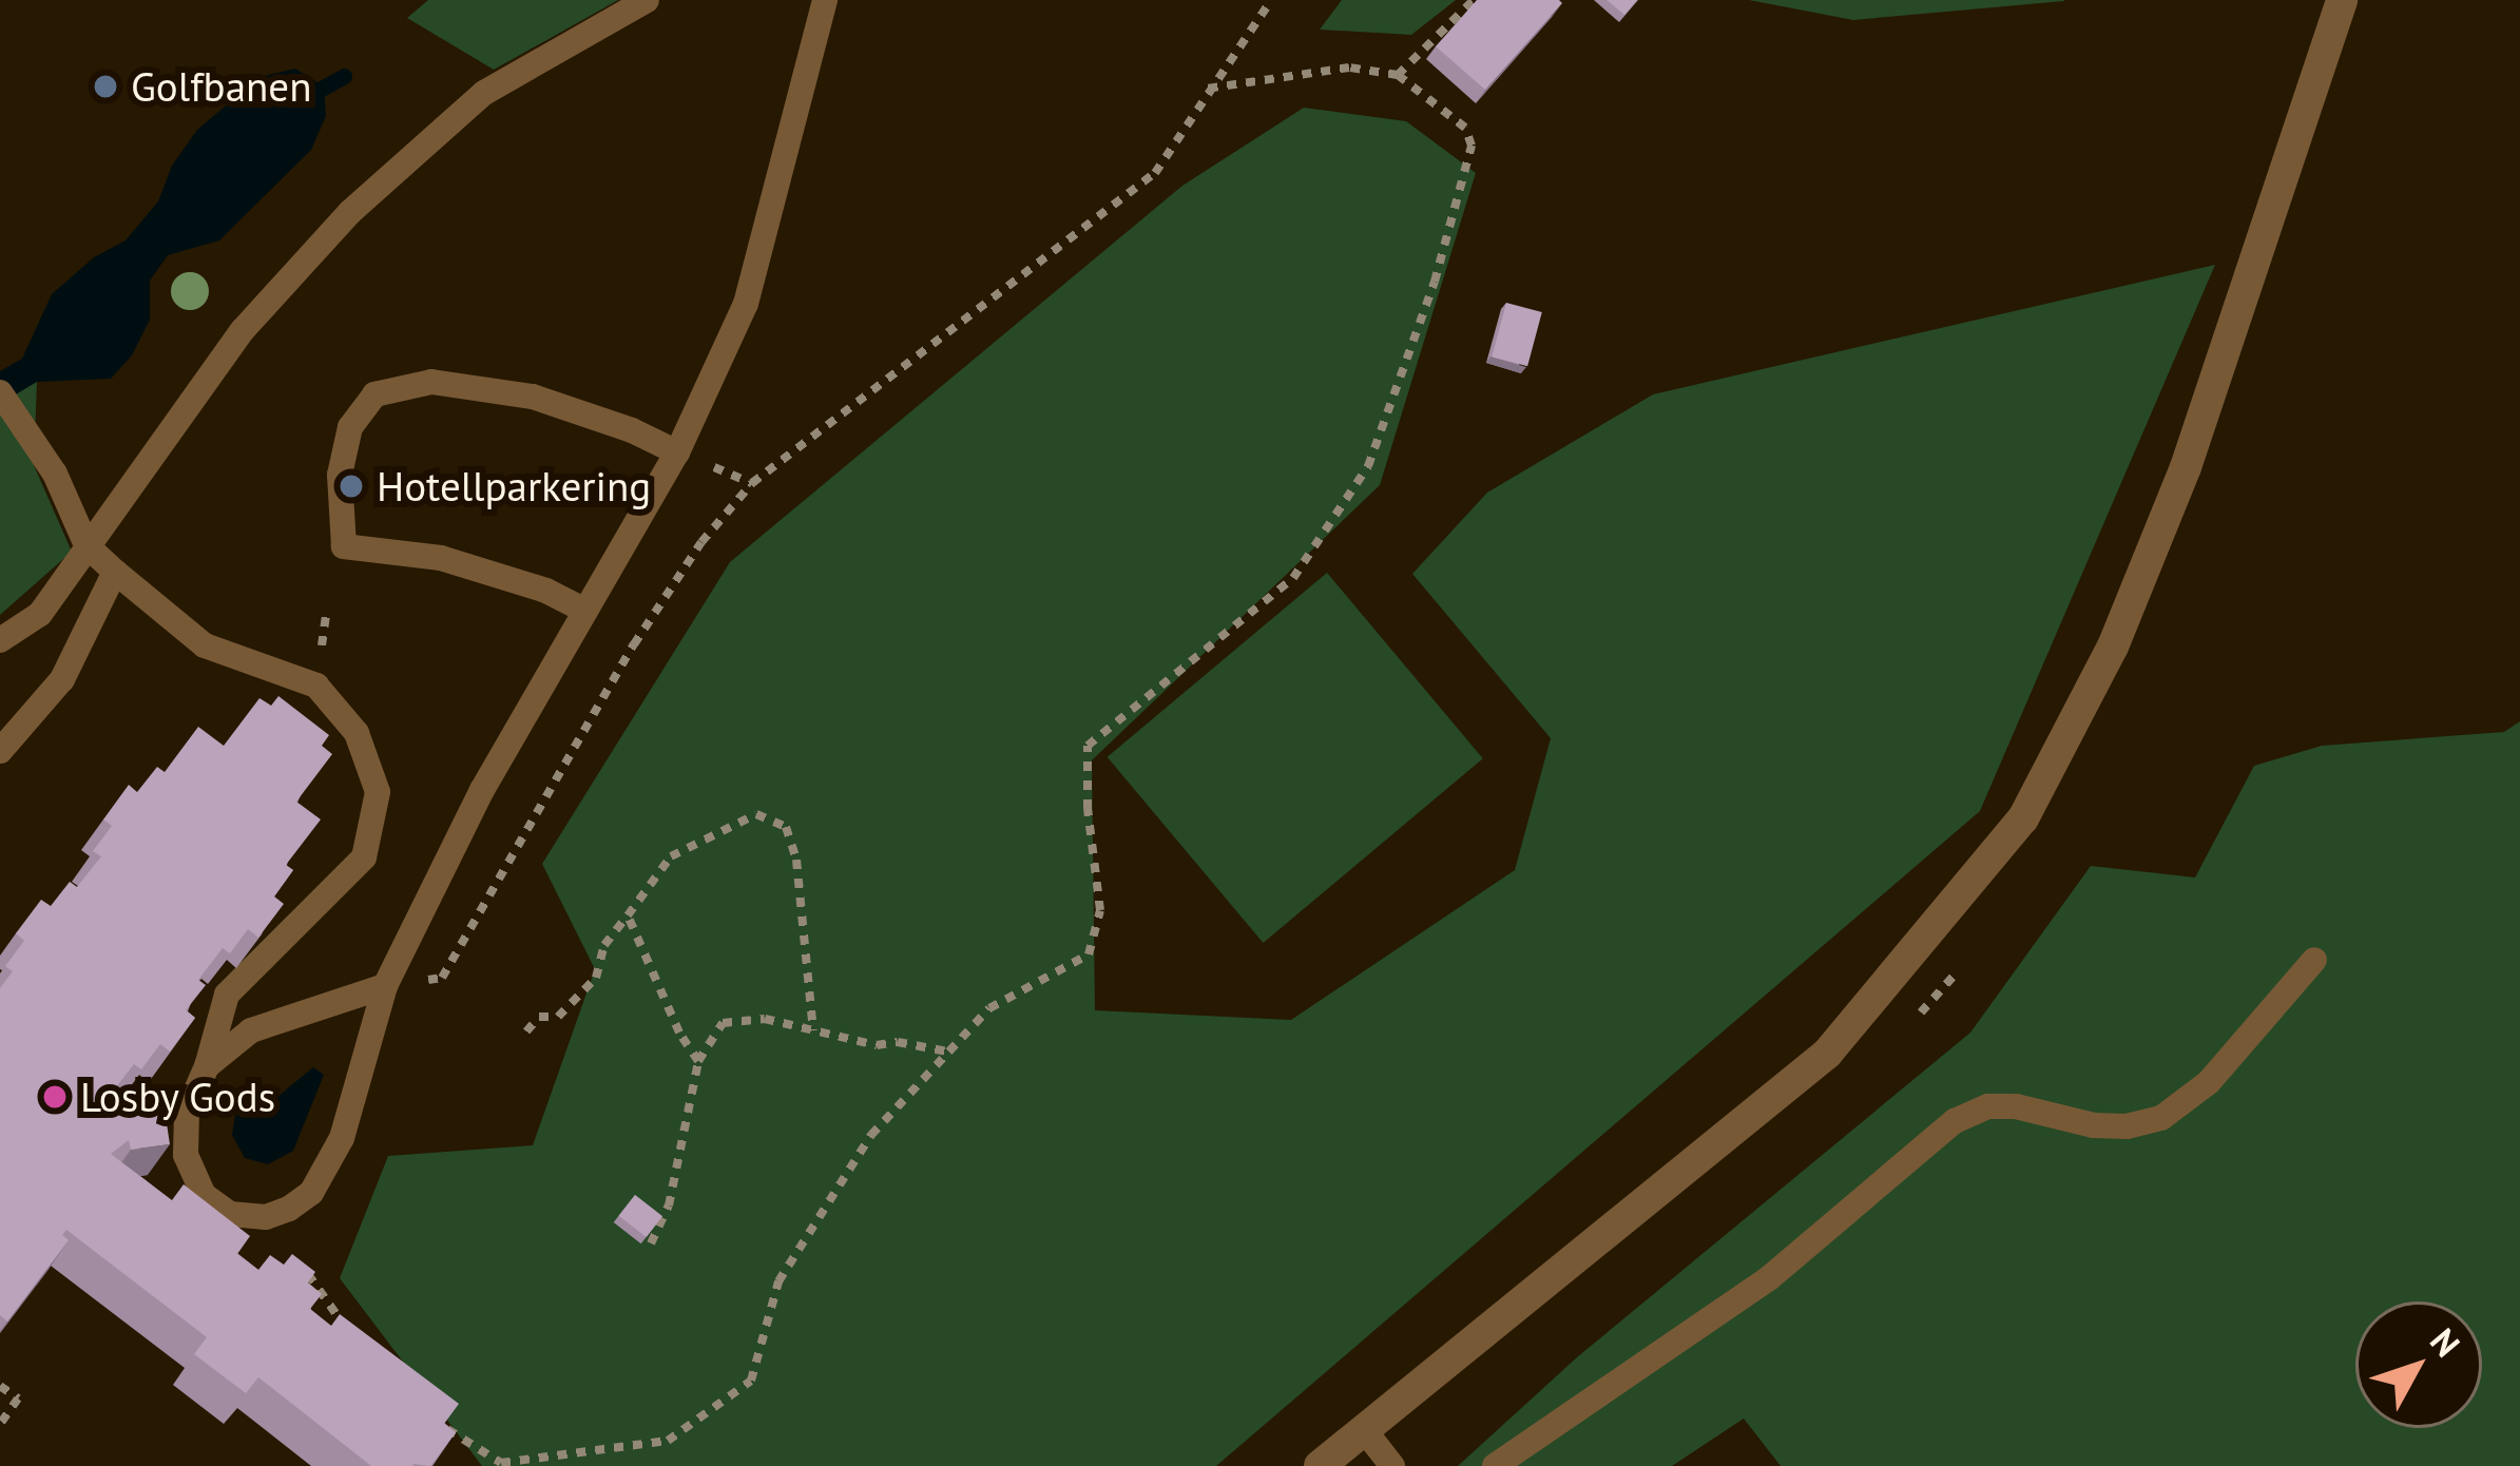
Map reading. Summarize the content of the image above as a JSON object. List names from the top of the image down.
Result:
{
  "places": ["Golfbanen", "Hotellparkering", "Losby Gods"],
  "north": "top right"
}
